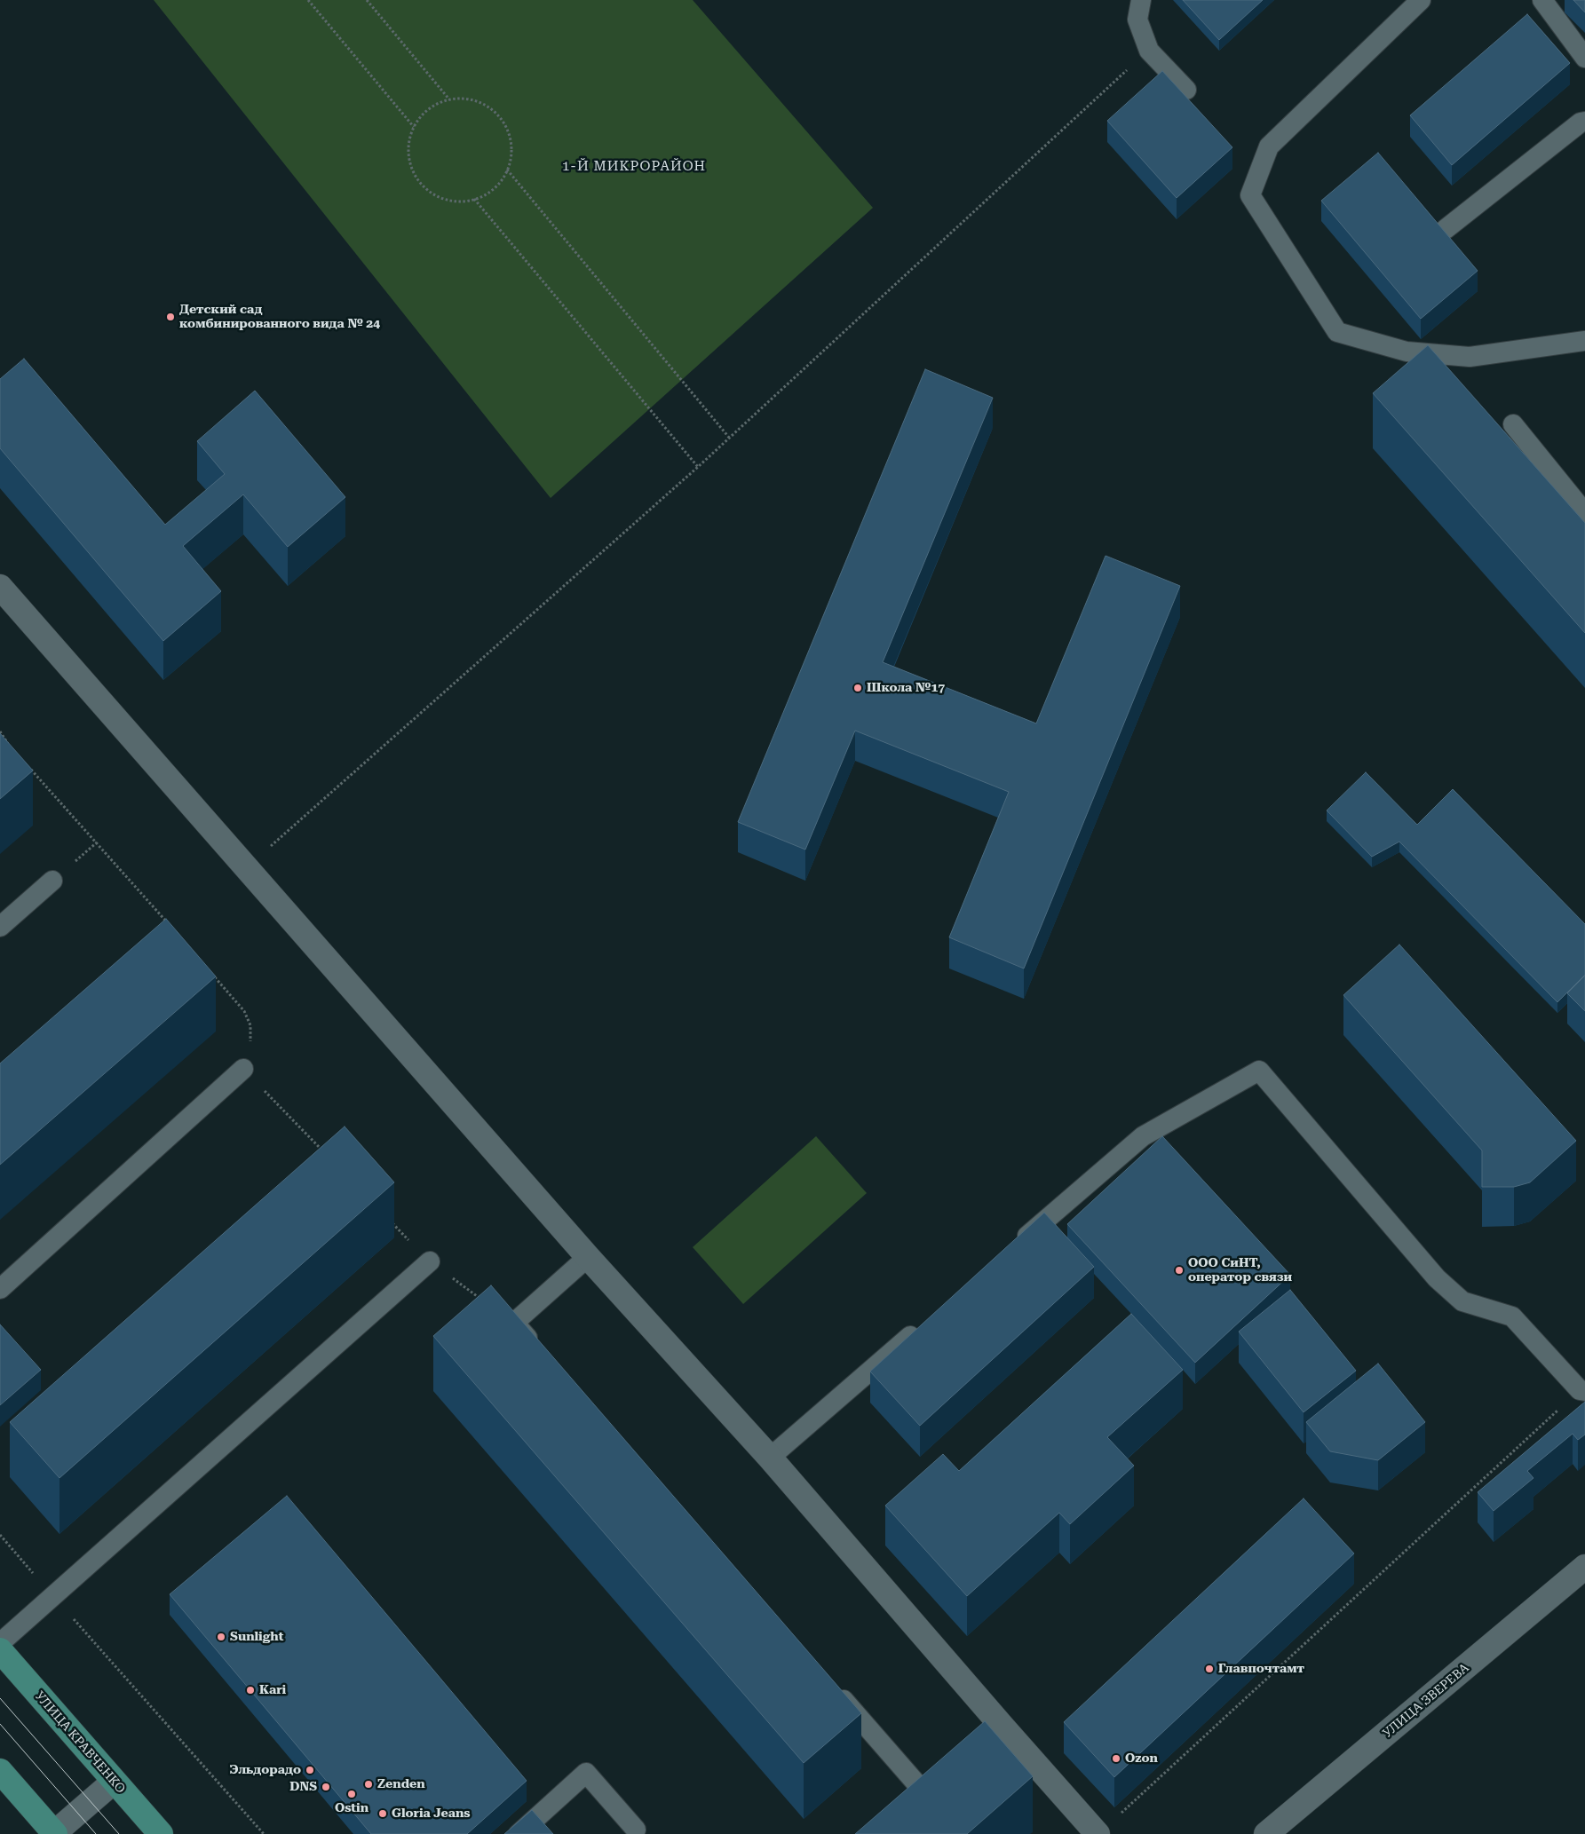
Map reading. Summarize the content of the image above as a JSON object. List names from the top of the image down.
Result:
{
  "streets": {
    "main road": ["УЛИЦА КРАВЧЕНКО"],
    "street": ["УЛИЦА ЗВЕРЕВА"]
  },
  "districts": ["1-Й МИКРОРАЙОН"],
  "places": [
    "Детский сад комбинированного вида № 24",
    "Школа №17",
    "ООО СиНТ, оператор связи",
    "Sunlight",
    "Главпочтамт",
    "Kari",
    "Ozon",
    "Эльдорадо",
    "Zenden",
    "DNS",
    "Ostin",
    "Gloria Jeans"
  ]
}
